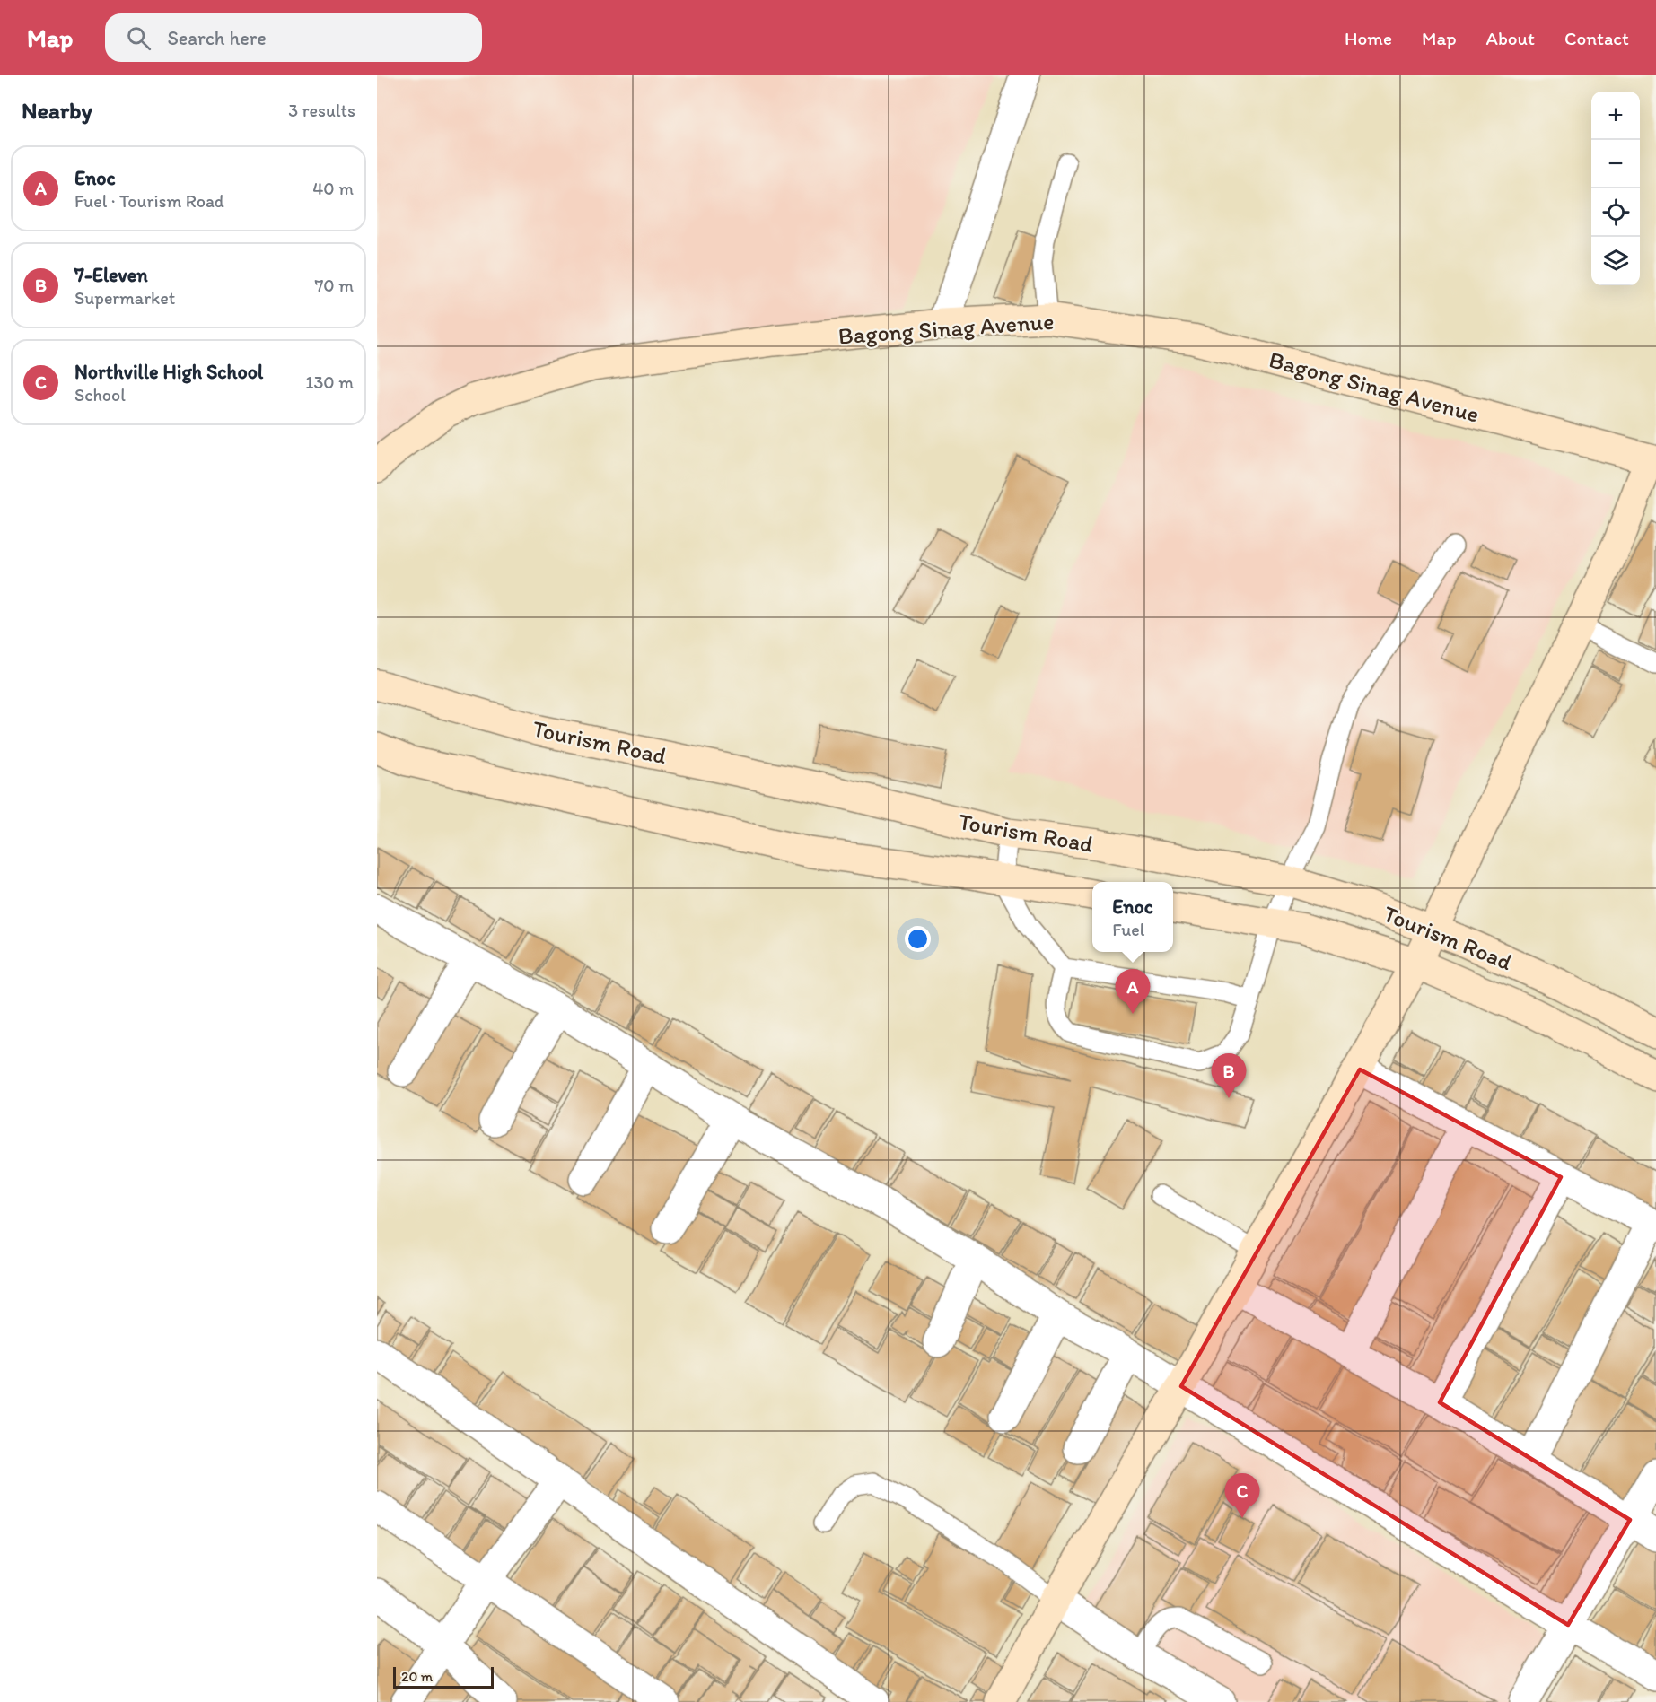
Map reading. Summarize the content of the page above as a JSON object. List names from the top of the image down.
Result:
{
  "streets": {
    "street": ["Bagong Sinag Avenue", "Tourism Road"]
  },
  "scale_bar": "20 m",
  "page": {
    "header": "Map",
    "search": "Search here",
    "nav": [
      "Home",
      "Map",
      "About",
      "Contact"
    ],
    "heading": ["Nearby", "3 results"],
    "map_buttons": ["+", "−"],
    "list": [
      {
        "mark": "A",
        "name": "Enoc",
        "note": "Fuel · Tourism Road",
        "value": "40 m"
      },
      {
        "mark": "B",
        "name": "7-Eleven",
        "note": "Supermarket",
        "value": "70 m"
      },
      {
        "mark": "C",
        "name": "Northville High School",
        "note": "School",
        "value": "130 m"
      }
    ],
    "popup": ["Enoc", "Fuel"],
    "pins": ["A", "B", "C"],
    "scale": "20 m"
  }
}
